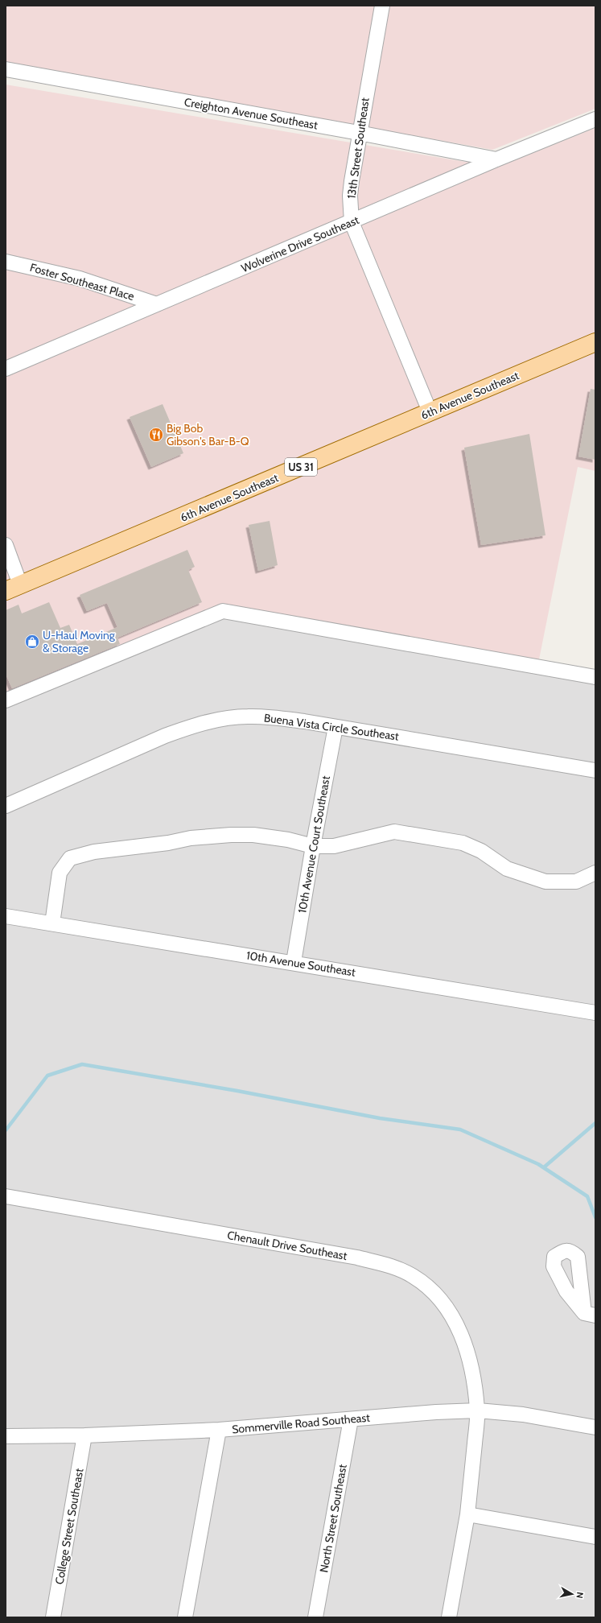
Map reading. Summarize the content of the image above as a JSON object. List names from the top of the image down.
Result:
{
  "streets": {
    "main road": ["6th Avenue Southeast", "US 31"],
    "street": [
      "Creighton Avenue Southeast",
      "13th Street Southeast",
      "Wolverine Drive Southeast",
      "Foster Southeast Place",
      "Buena Vista Circle Southeast",
      "10th Avenue Court Southeast",
      "10th Avenue Southeast",
      "Chenault Drive Southeast",
      "Sommerville Road Southeast",
      "North Street Southeast",
      "College Street Southeast"
    ]
  },
  "crossings": [
    ["Creighton Avenue Southeast", "13th Street Southeast"],
    ["Creighton Avenue Southeast", "Wolverine Drive Southeast"],
    ["13th Street Southeast", "Wolverine Drive Southeast"],
    ["13th Street Southeast", "6th Avenue Southeast"],
    ["Wolverine Drive Southeast", "Foster Southeast Place"],
    ["Buena Vista Circle Southeast", "10th Avenue Court Southeast"],
    ["10th Avenue Court Southeast", "10th Avenue Southeast"],
    ["Chenault Drive Southeast", "Sommerville Road Southeast"],
    ["Sommerville Road Southeast", "North Street Southeast"],
    ["Sommerville Road Southeast", "College Street Southeast"]
  ],
  "places": {
    "restaurant": ["Big Bob Gibson's Bar-B-Q"],
    "shop": ["U-Haul Moving & Storage"]
  },
  "north": "right"
}
